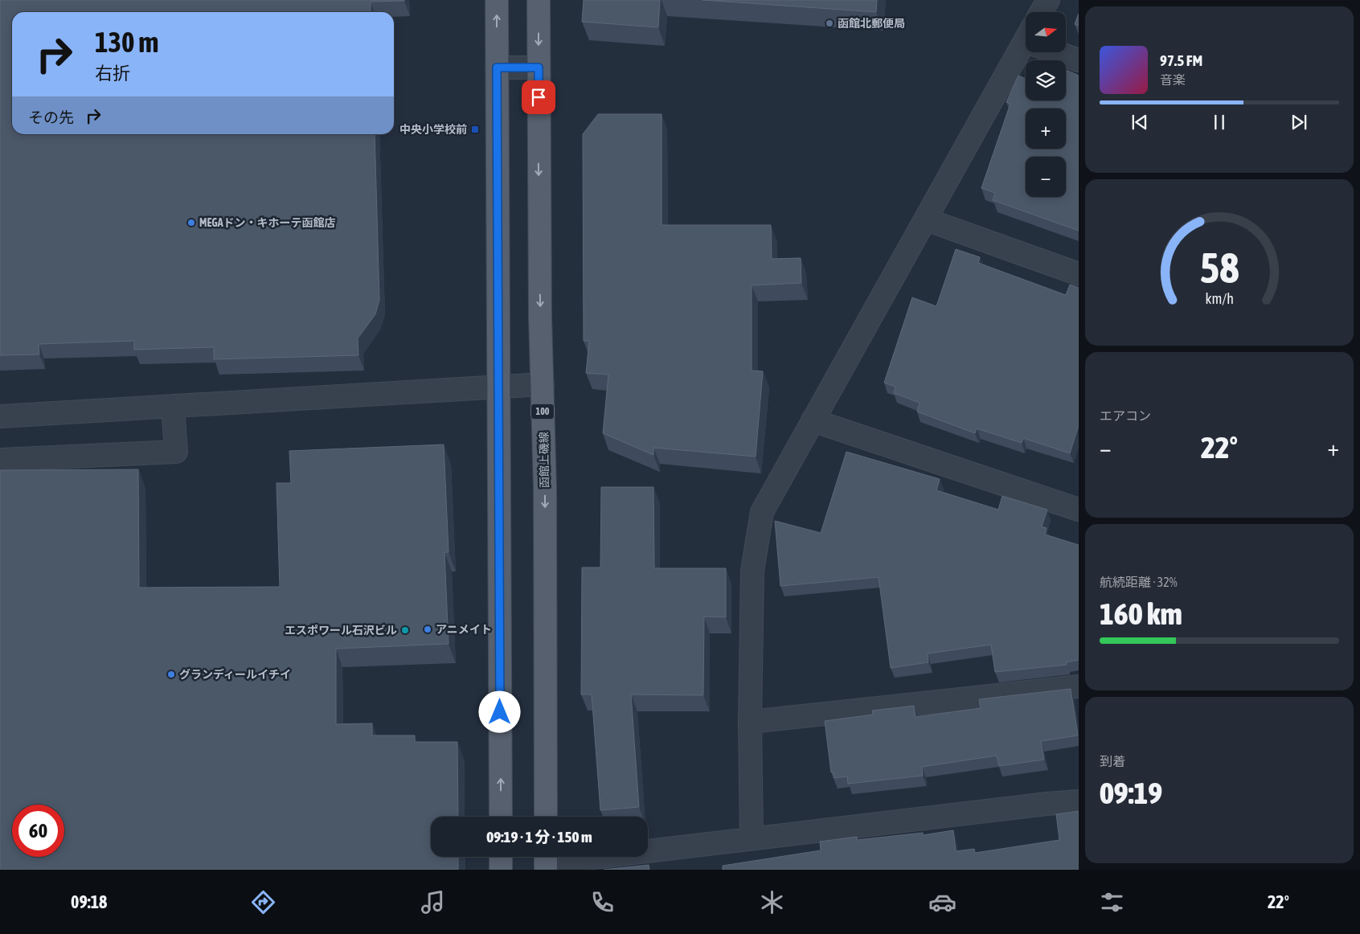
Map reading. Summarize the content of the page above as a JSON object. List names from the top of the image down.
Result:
{
  "streets": {
    "main road": ["100", "函館上磯線"]
  },
  "places": {
    "other": [
      "函館北郵便局",
      "MEGAドン・キホーテ函館店",
      "アニメイト",
      "エスポワール石沢ビル",
      "グランディールイチイ"
    ],
    "transit": ["中央小学校前"]
  },
  "north": "right",
  "page": {
    "map_buttons": ["+", "−"],
    "turn": ["130 m", "右折"],
    "song": ["97.5 FM", "音楽"],
    "then": "その先",
    "tile": [
      "エアコン",
      ["航続距離 · 32%", "160 km"],
      ["到着", "09:19"]
    ],
    "heat": ["−", "22°", "+"],
    "limit": "60",
    "trip": "09:19 · 1 分 · 150 m",
    "tabs": ["09:18", "22°"],
    "gauge": ["58", "km/h"]
  }
}
